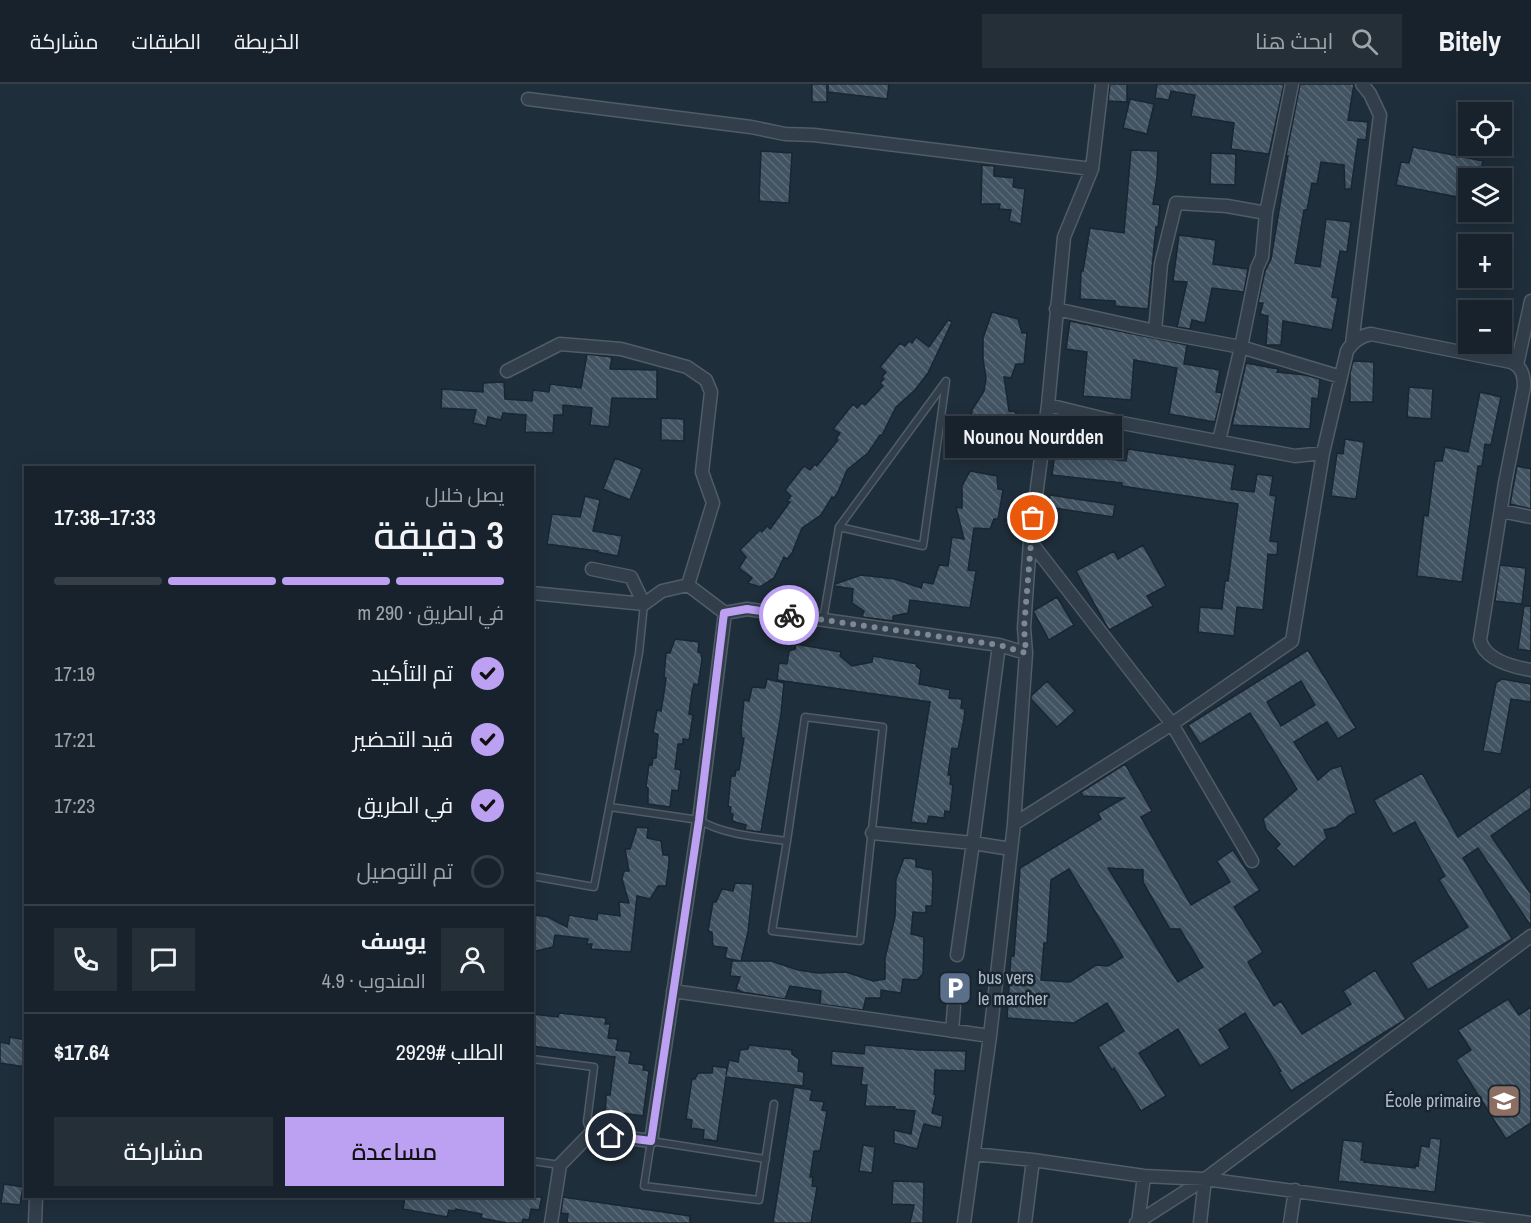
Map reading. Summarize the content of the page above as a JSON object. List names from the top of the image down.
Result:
{
  "places": {
    "other": ["Nounou Nourdden"],
    "parking": ["bus vers le marcher"],
    "school or university": ["École primaire"]
  },
  "page": {
    "header": "Bitely",
    "search": "ابحث هنا",
    "nav": ["الخريطة", "الطبقات", "مشاركة"],
    "map_buttons": ["+", "−"],
    "bubble": "Nounou Nourdden",
    "heading": ["3 دقيقة", "يصل خلال", "17:33–17:38"],
    "panel": [
      "يوسف",
      "المندوب · 4.9",
      "الطلب #2929",
      "$17.64"
    ],
    "bar": "في الطريق · 290 m",
    "list": [
      ["تم التأكيد", "17:19"],
      ["قيد التحضير", "17:21"],
      ["في الطريق", "17:23"],
      "تم التوصيل"
    ],
    "buttons": ["مساعدة", "مشاركة"]
  }
}
